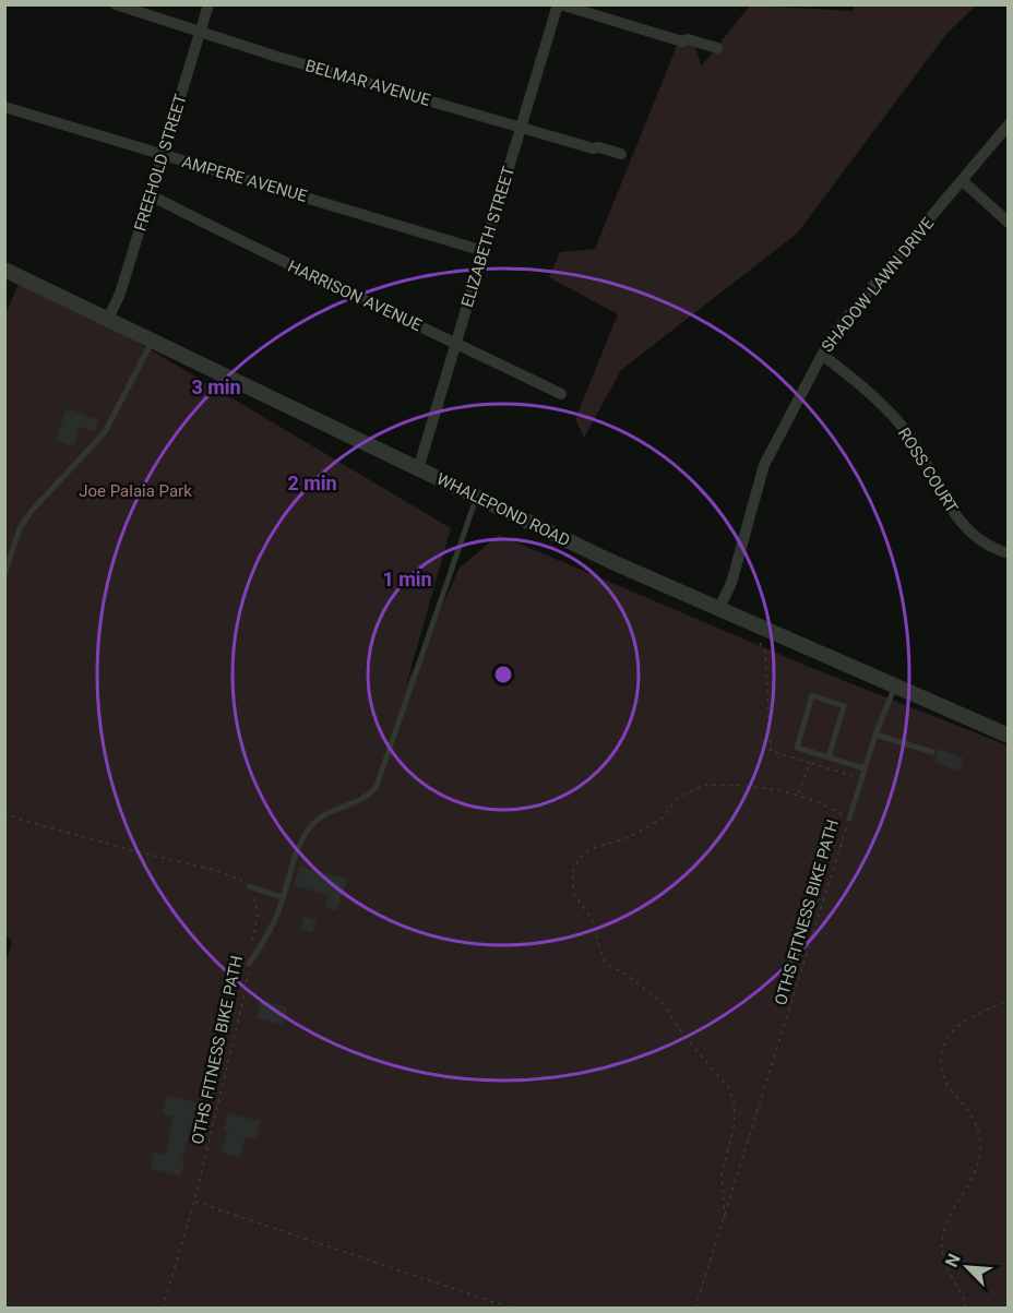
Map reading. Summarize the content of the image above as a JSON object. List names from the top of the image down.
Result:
{
  "streets": {
    "street": [
      "BELMAR AVENUE",
      "FREEHOLD STREET",
      "AMPERE AVENUE",
      "ELIZABETH STREET",
      "SHADOW LAWN DRIVE",
      "HARRISON AVENUE",
      "ROSS COURT",
      "WHALEPOND ROAD"
    ],
    "path": ["OTHS FITNESS BIKE PATH"]
  },
  "crossings": [
    ["BELMAR AVENUE", "FREEHOLD STREET"],
    ["BELMAR AVENUE", "ELIZABETH STREET"],
    ["FREEHOLD STREET", "AMPERE AVENUE"],
    ["FREEHOLD STREET", "HARRISON AVENUE"],
    ["FREEHOLD STREET", "WHALEPOND ROAD"],
    ["AMPERE AVENUE", "ELIZABETH STREET"],
    ["ELIZABETH STREET", "HARRISON AVENUE"],
    ["ELIZABETH STREET", "WHALEPOND ROAD"],
    ["SHADOW LAWN DRIVE", "ROSS COURT"],
    ["SHADOW LAWN DRIVE", "WHALEPOND ROAD"]
  ],
  "parks": ["Joe Palaia Park"],
  "north": "top left",
  "rings": ["3 min", "2 min", "1 min"]
}
